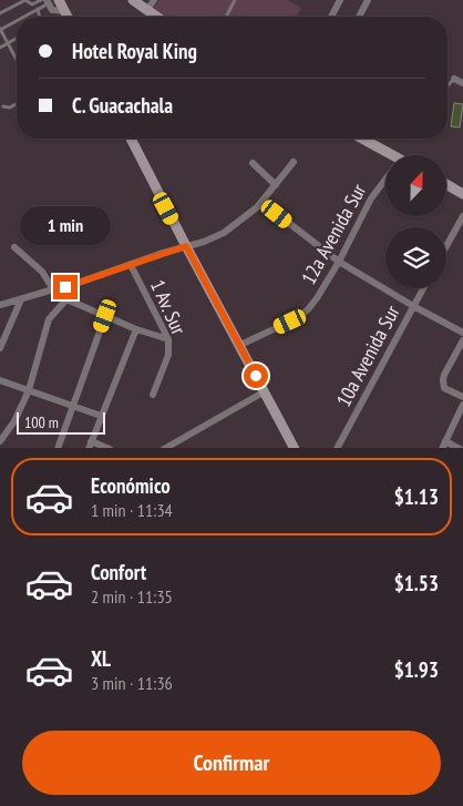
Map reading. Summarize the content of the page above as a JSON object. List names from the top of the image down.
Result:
{
  "streets": {
    "street": ["12a Avenida Sur", "1 Av. Sur", "10a Avenida Sur"]
  },
  "scale_bar": "100 m",
  "north": "top",
  "page": {
    "banner": ["Hotel Royal King", "C. Guacachala"],
    "bubble": "1 min",
    "scale": "100 m",
    "list": [
      {
        "name": "Económico",
        "note": "1 min · 11:34",
        "value": "$1.13"
      },
      {
        "name": "Confort",
        "note": "2 min · 11:35",
        "value": "$1.53"
      },
      {
        "name": "XL",
        "note": "3 min · 11:36",
        "value": "$1.93"
      }
    ],
    "buttons": "Confirmar"
  }
}
